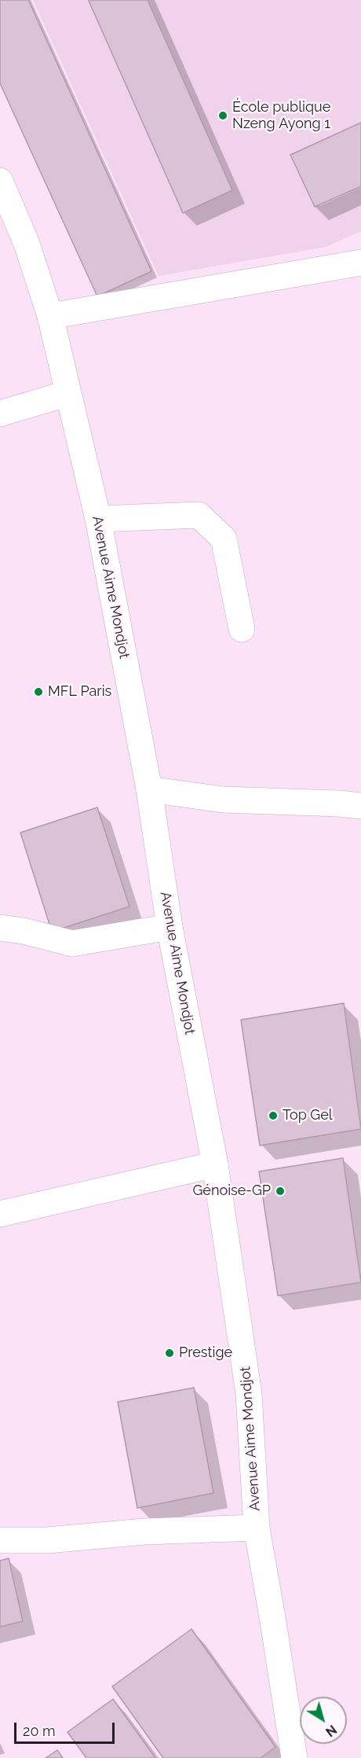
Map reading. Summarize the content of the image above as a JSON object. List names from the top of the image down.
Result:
{
  "streets": {
    "main road": ["Avenue Aime Mondjot"]
  },
  "places": [
    "École publique Nzeng Ayong 1",
    "MFL Paris",
    "Top Gel",
    "Génoise-GP",
    "Prestige"
  ],
  "scale_bar": "20 m",
  "north": "bottom right"
}
